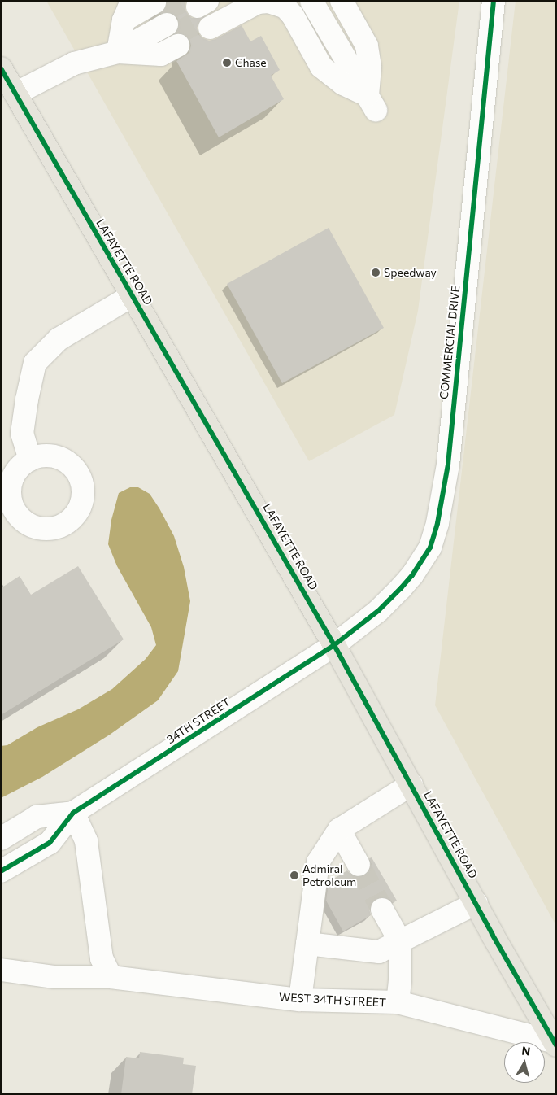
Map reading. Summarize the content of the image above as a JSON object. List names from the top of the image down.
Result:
{
  "streets": {
    "main road": ["LAFAYETTE ROAD"],
    "street": ["COMMERCIAL DRIVE", "34TH STREET", "WEST 34TH STREET"]
  },
  "crossings": [
    ["LAFAYETTE ROAD", "COMMERCIAL DRIVE"],
    ["LAFAYETTE ROAD", "34TH STREET"],
    ["LAFAYETTE ROAD", "WEST 34TH STREET"],
    ["COMMERCIAL DRIVE", "34TH STREET"]
  ],
  "places": ["Chase", "Speedway", "Admiral Petroleum"],
  "north": "top"
}
